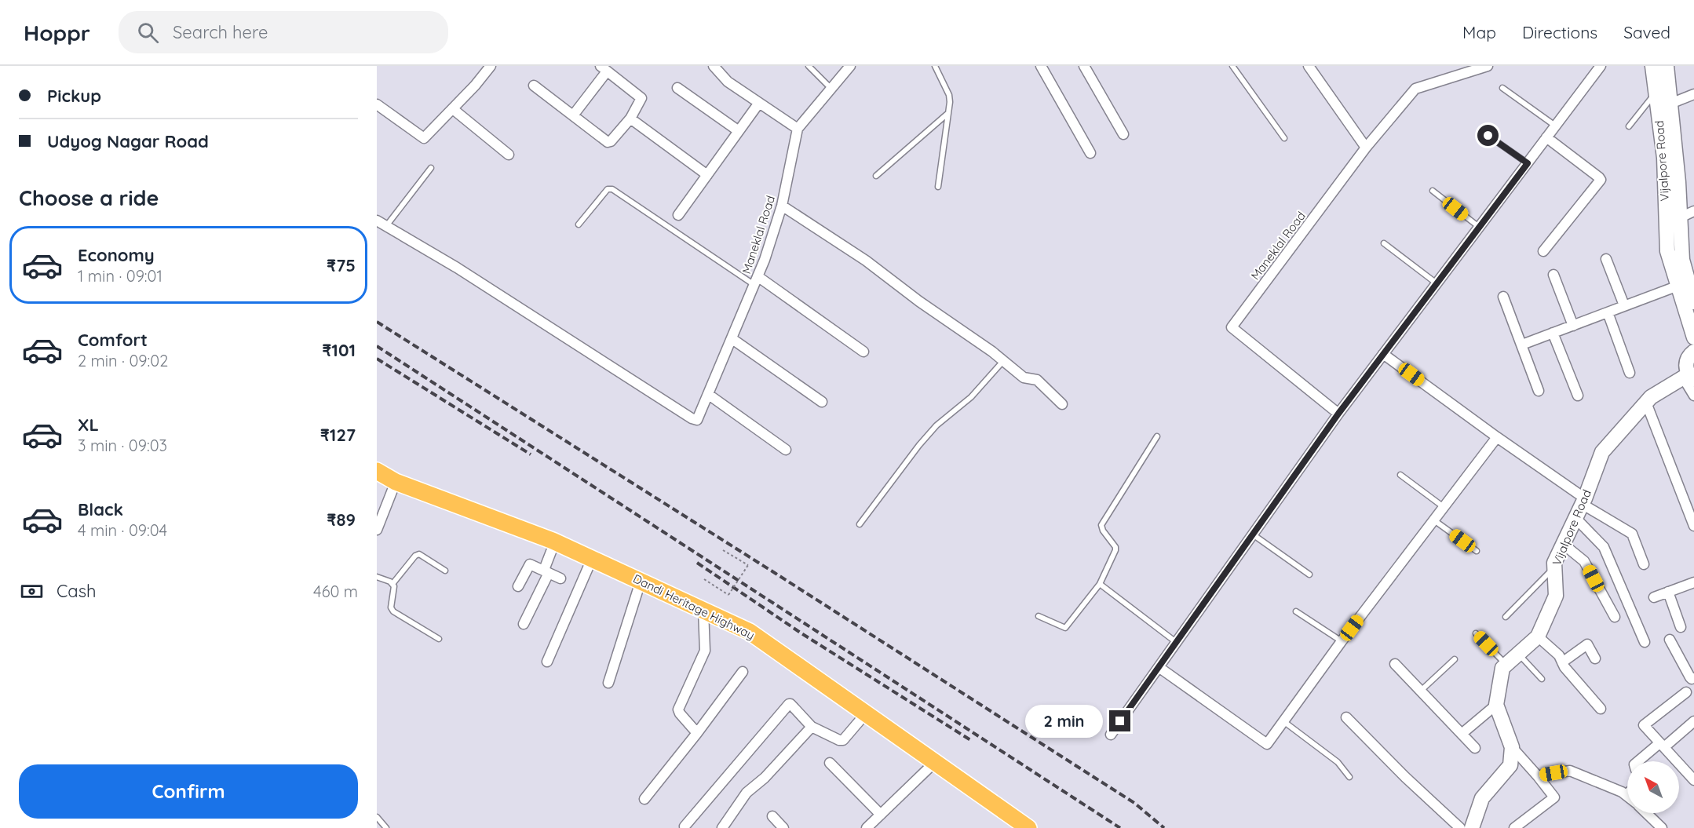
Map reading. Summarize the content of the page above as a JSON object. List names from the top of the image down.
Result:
{
  "streets": {
    "highway": ["Dandi Heritage Highway"],
    "main road": ["Vijalpore Road"],
    "street": ["Maneklal Road"]
  },
  "north": "top left",
  "page": {
    "header": "Hoppr",
    "search": "Search here",
    "nav": ["Map", "Directions", "Saved"],
    "banner": ["Pickup", "Udyog Nagar Road"],
    "heading": "Choose a ride",
    "list": [
      {
        "name": "Economy",
        "note": "1 min · 09:01",
        "value": "₹75"
      },
      {
        "name": "Comfort",
        "note": "2 min · 09:02",
        "value": "₹101"
      },
      {
        "name": "XL",
        "note": "3 min · 09:03",
        "value": "₹127"
      },
      {
        "name": "Black",
        "note": "4 min · 09:04",
        "value": "₹89"
      }
    ],
    "pay": ["Cash", "460 m"],
    "bubble": "2 min",
    "buttons": "Confirm"
  }
}
